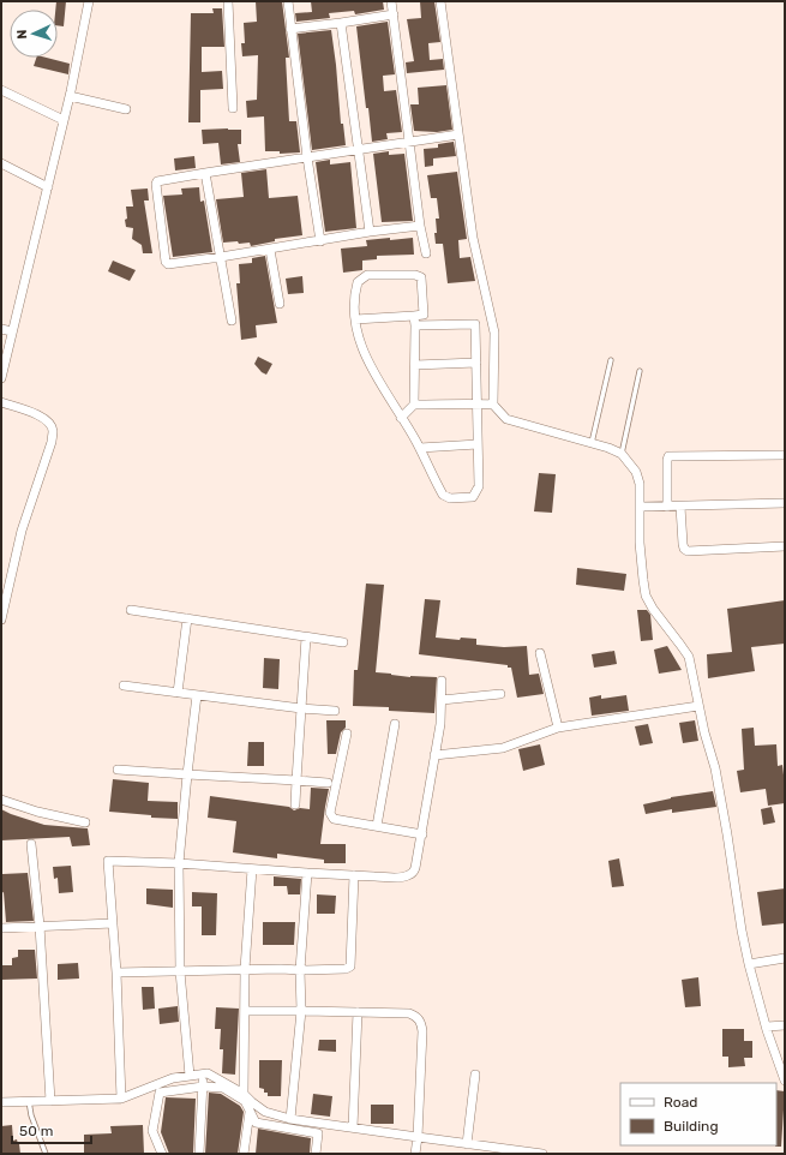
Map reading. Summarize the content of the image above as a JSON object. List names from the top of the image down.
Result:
{
  "legend": ["Road", "Building"],
  "scale_bar": "50 m",
  "north": "left"
}
